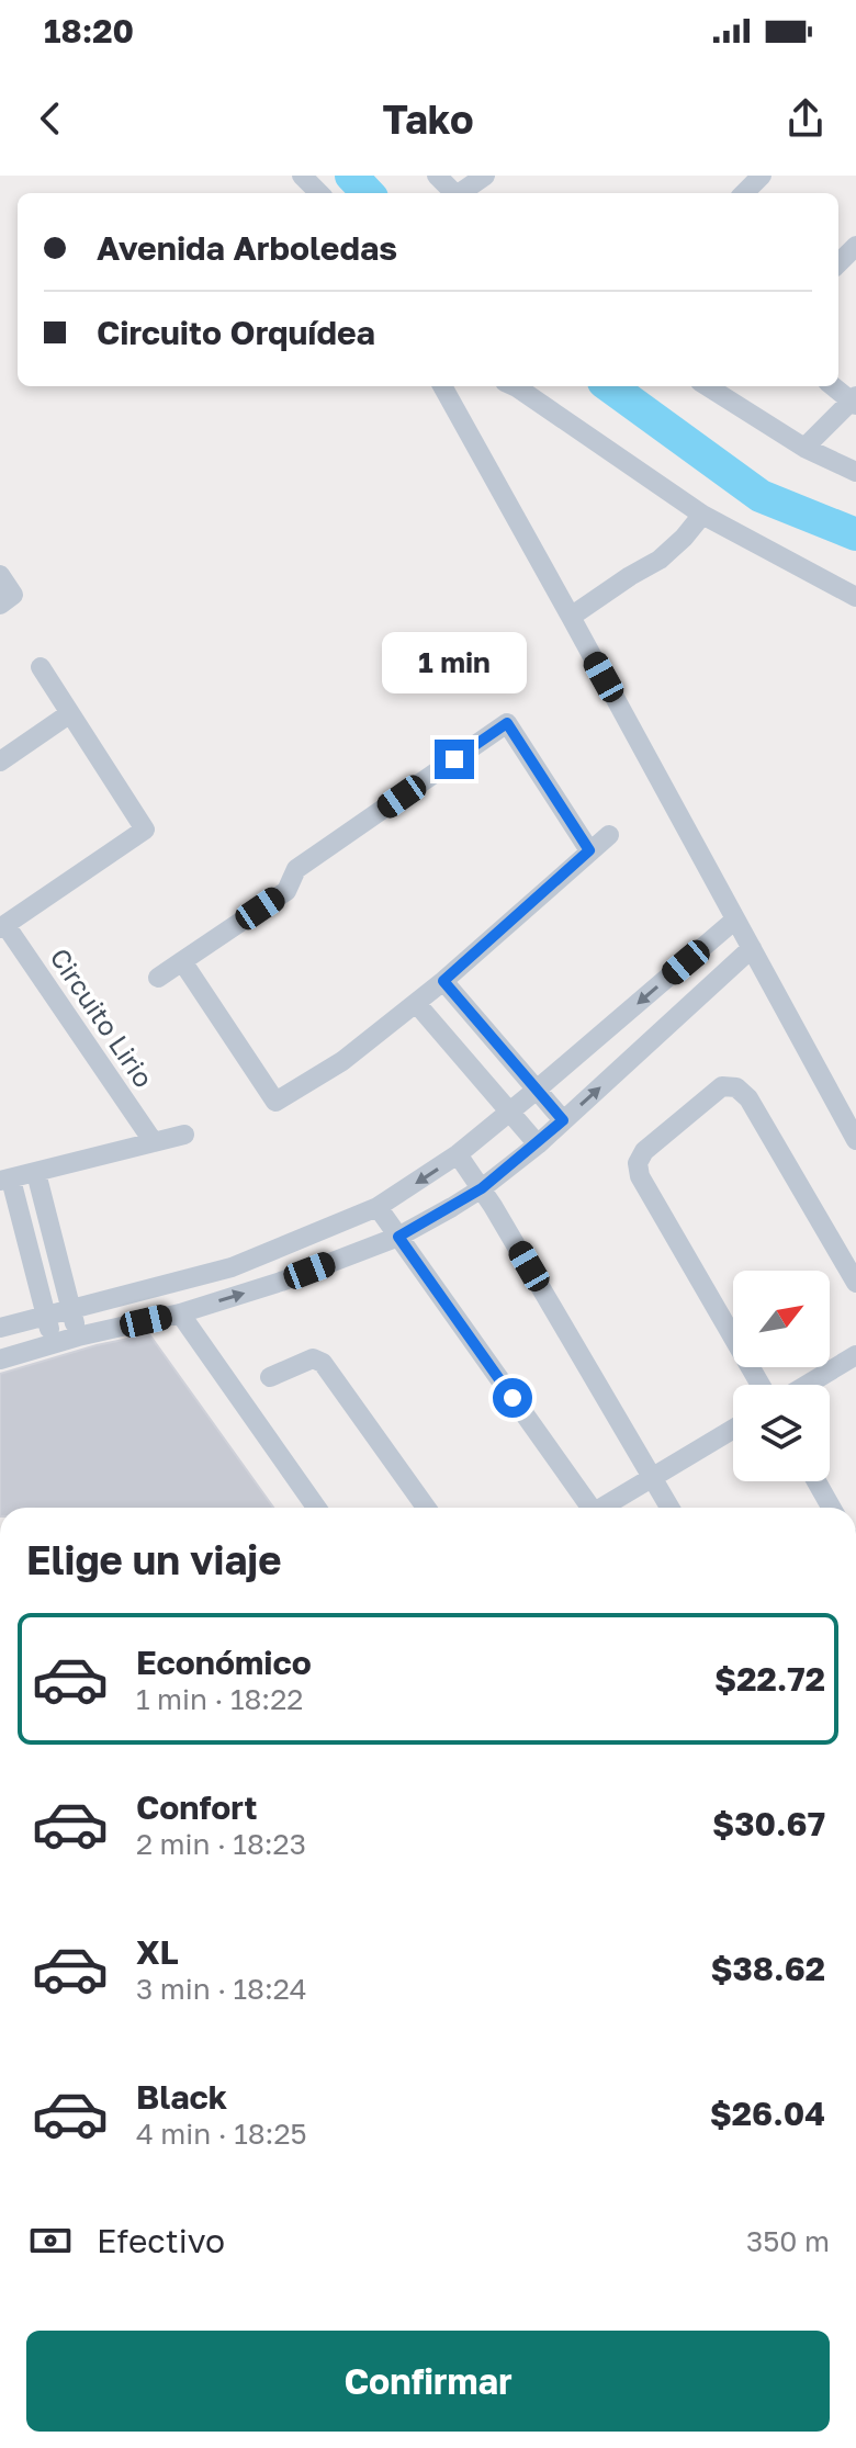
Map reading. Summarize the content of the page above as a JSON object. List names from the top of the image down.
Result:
{
  "streets": {
    "street": ["Circuito Lirio"]
  },
  "north": "top right",
  "page": {
    "status": "18:20",
    "header": "Tako",
    "banner": ["Avenida Arboledas", "Circuito Orquídea"],
    "bubble": "1 min",
    "heading": "Elige un viaje",
    "list": [
      {
        "name": "Económico",
        "note": "1 min · 18:22",
        "value": "$22.72"
      },
      {
        "name": "Confort",
        "note": "2 min · 18:23",
        "value": "$30.67"
      },
      {
        "name": "XL",
        "note": "3 min · 18:24",
        "value": "$38.62"
      },
      {
        "name": "Black",
        "note": "4 min · 18:25",
        "value": "$26.04"
      }
    ],
    "pay": ["Efectivo", "350 m"],
    "buttons": "Confirmar"
  }
}
